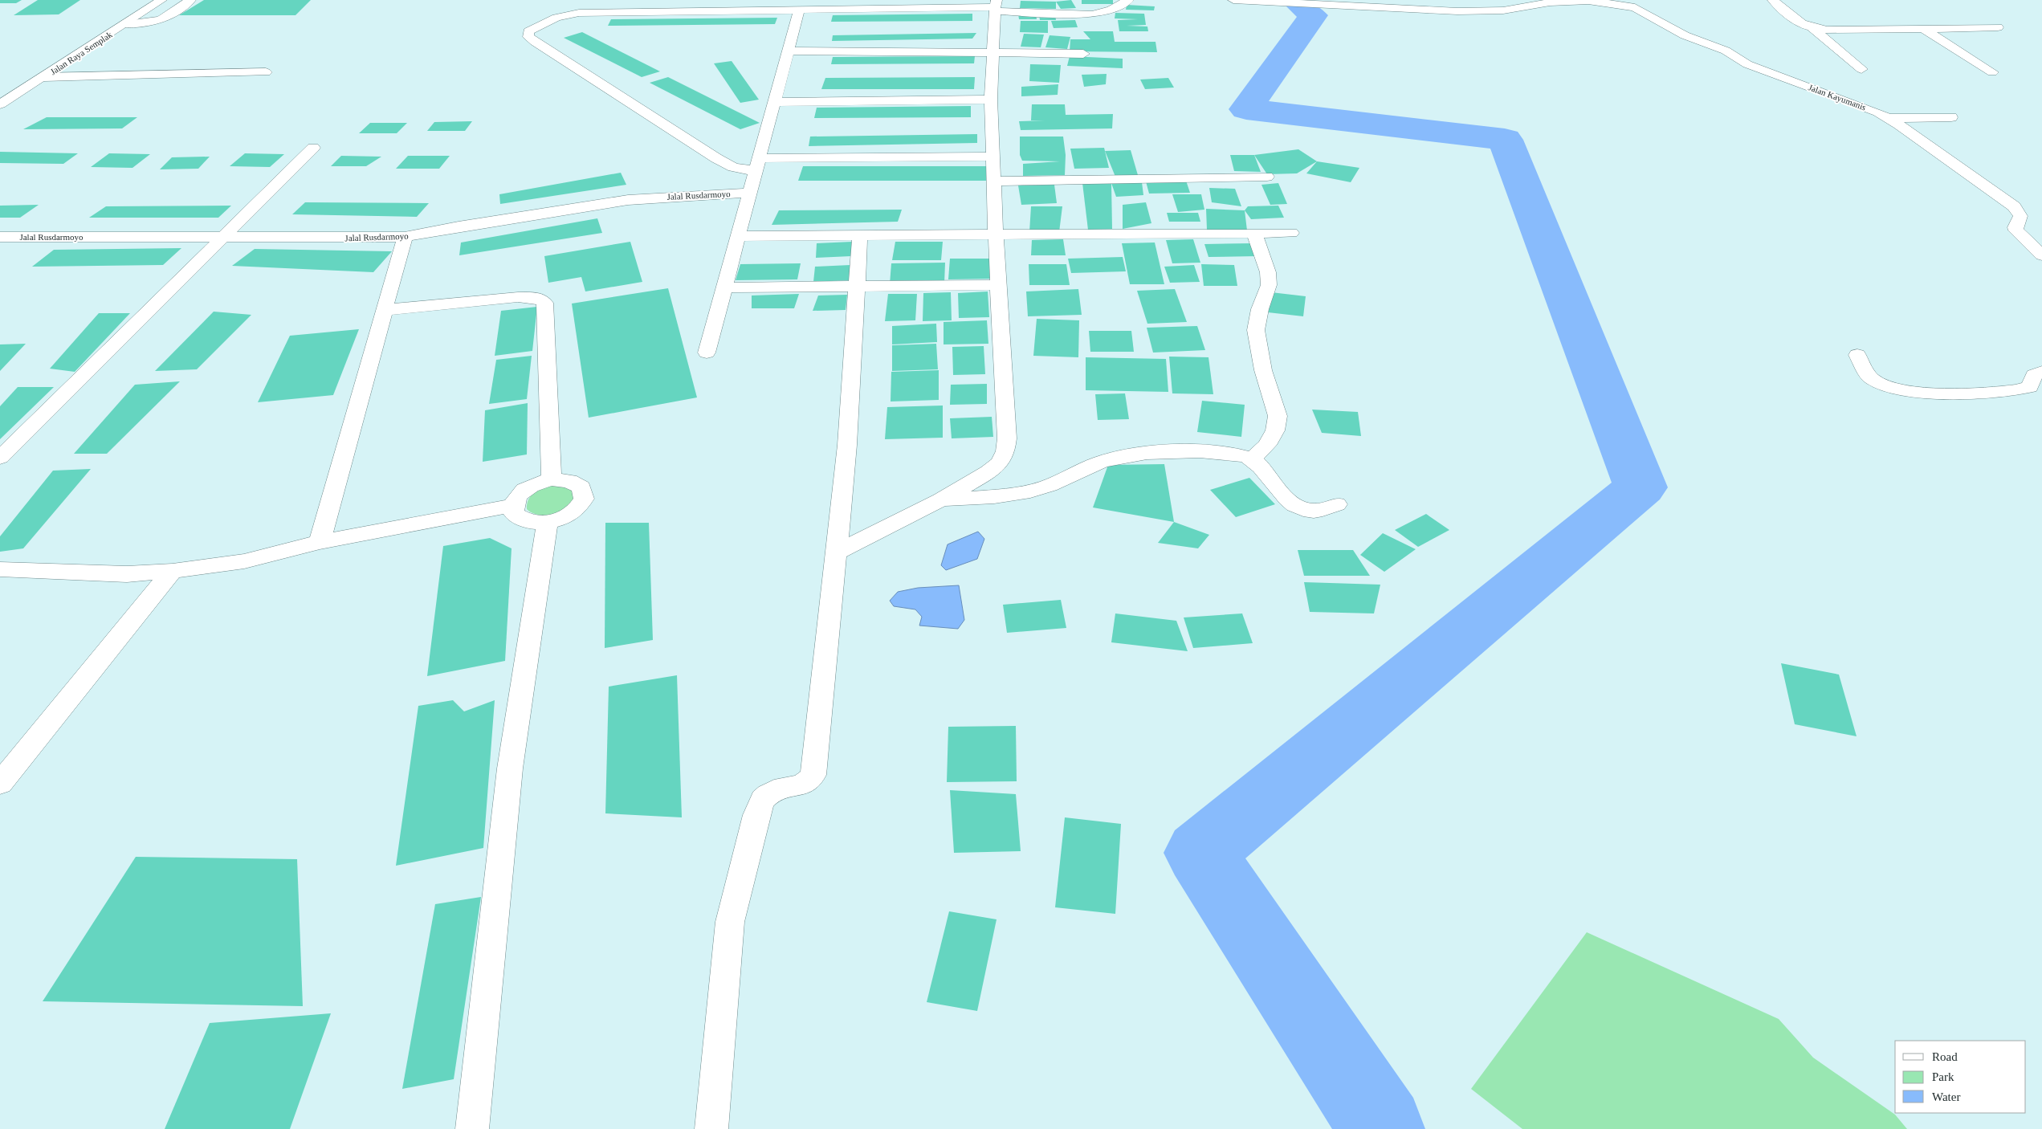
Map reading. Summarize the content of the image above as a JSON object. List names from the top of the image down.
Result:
{
  "streets": {
    "street": ["Jalan Raya Semplak", "Jalan Kayumanis", "Jalal Rusdarmoyo"]
  },
  "legend": ["Road", "Park", "Water"]
}
